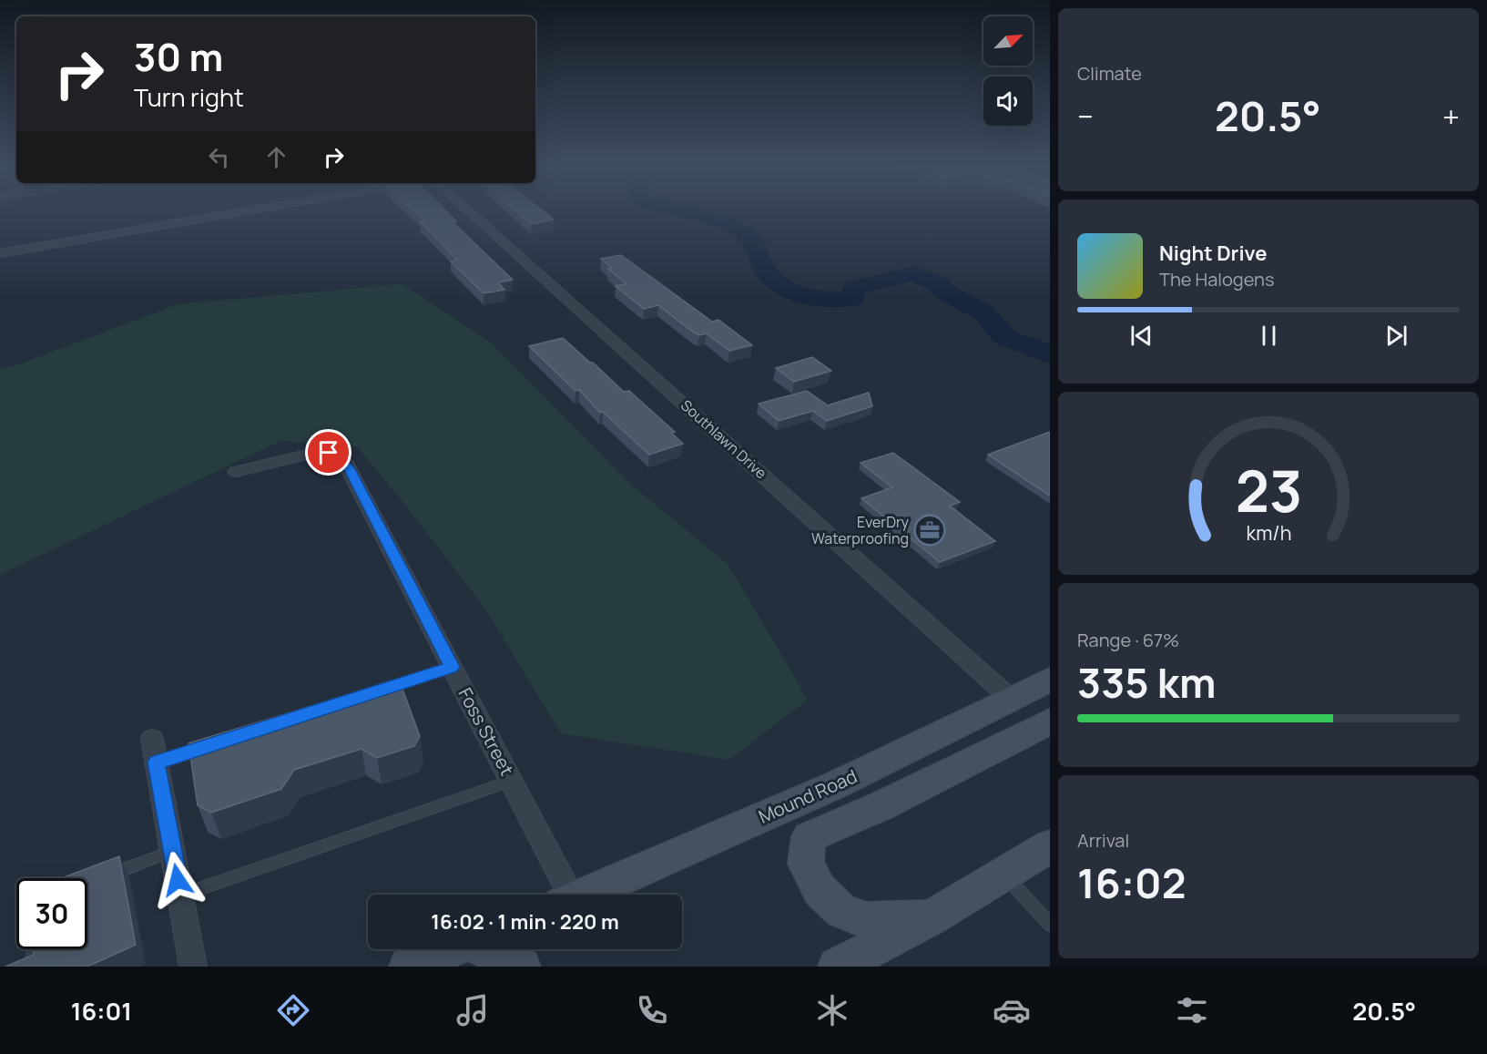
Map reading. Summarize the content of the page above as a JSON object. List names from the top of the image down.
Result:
{
  "streets": {
    "main road": ["Mound Road"],
    "street": ["Southlawn Drive", "Foss Street"]
  },
  "crossings": [
    ["Southlawn Drive", "Mound Road"]
  ],
  "places": {
    "office": ["EverDry Waterproofing"]
  },
  "north": "top right",
  "page": {
    "tile": [
      "Climate",
      ["Range · 67%", "335 km"],
      ["Arrival", "16:02"]
    ],
    "turn": ["30 m", "Turn right"],
    "heat": ["−", "20.5°", "+"],
    "song": ["Night Drive", "The Halogens"],
    "limit": "30",
    "trip": "16:02 · 1 min · 220 m",
    "tabs": ["16:01", "20.5°"],
    "gauge": ["23", "km/h"]
  }
}
